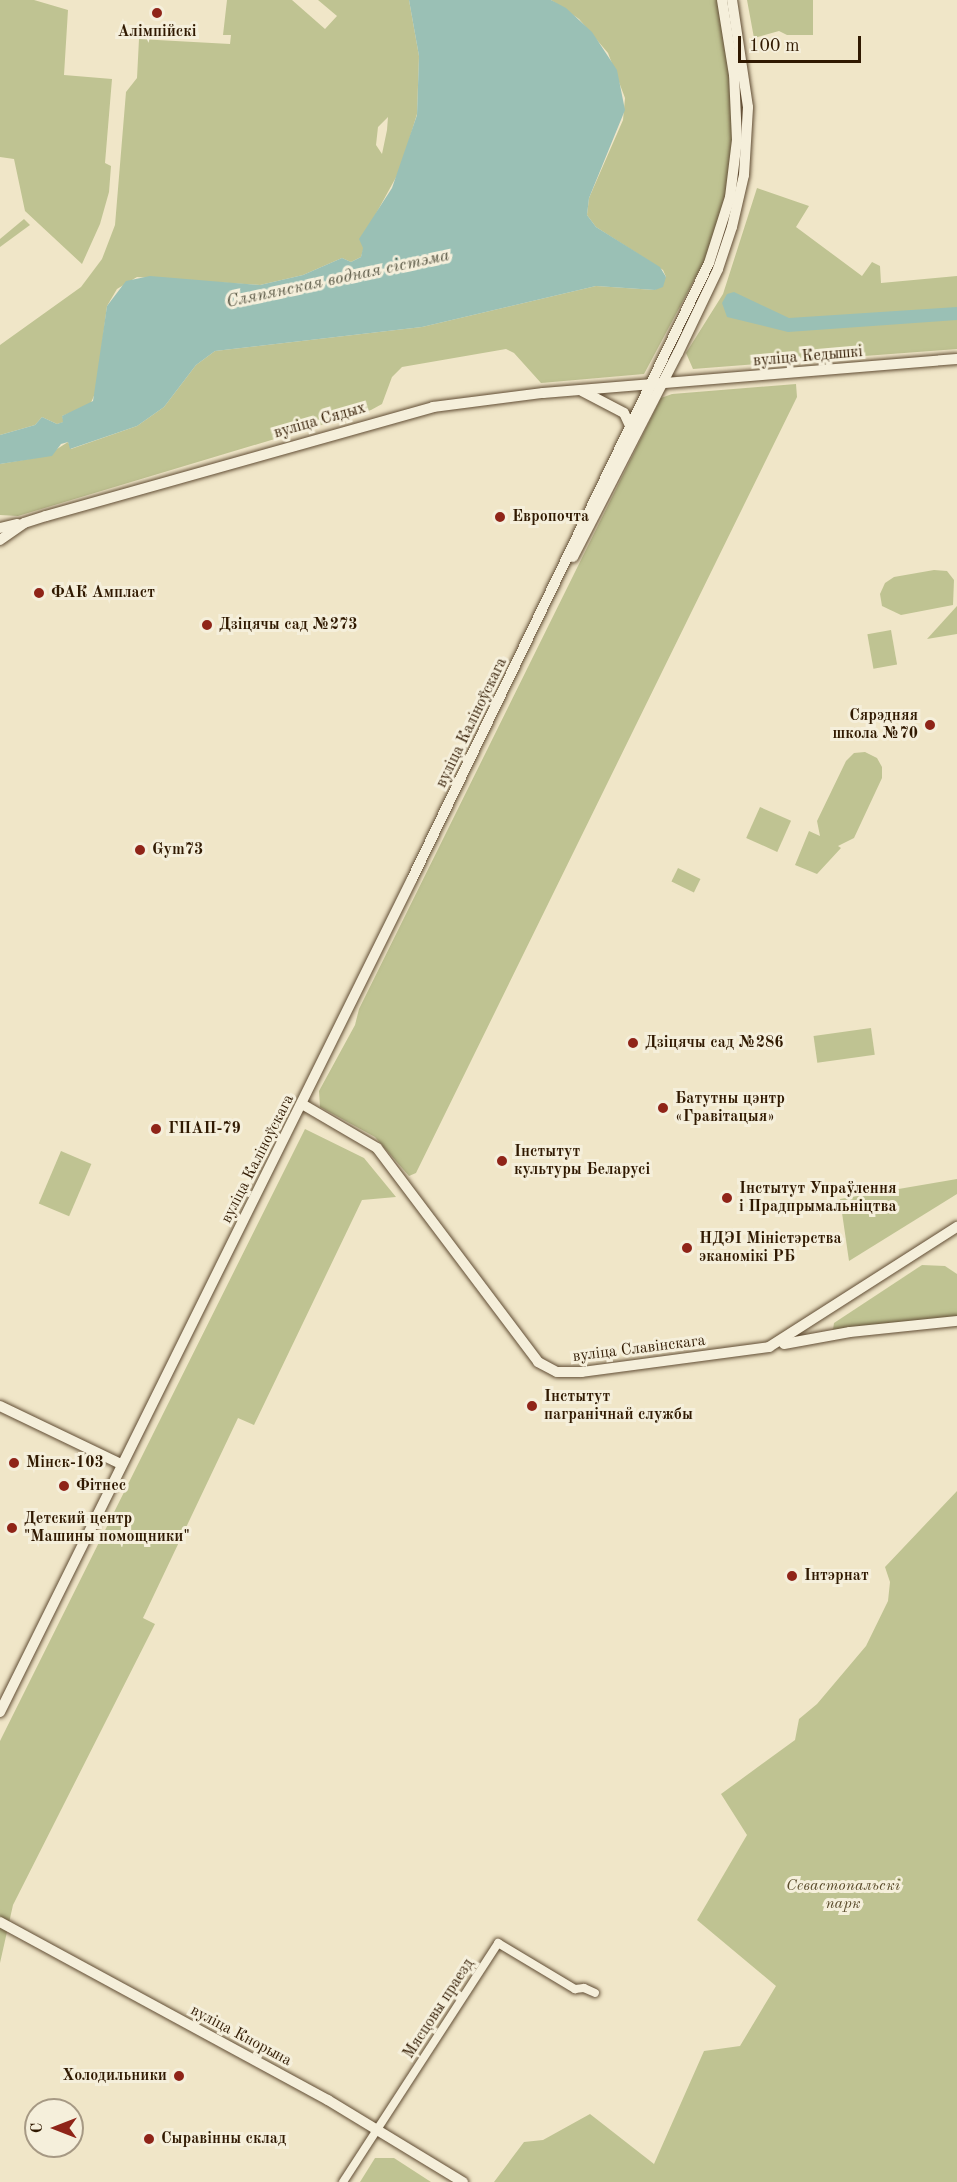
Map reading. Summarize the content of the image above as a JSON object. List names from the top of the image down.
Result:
{
  "streets": {
    "main road": [
      "вуліца Кедышкі",
      "вуліца Сядых",
      "вуліца Каліноўскага",
      "вуліца Славінскага",
      "вуліца Кнорына"
    ],
    "street": ["Мясцовы праезд"]
  },
  "crossings": [
    ["вуліца Кедышкі", "вуліца Сядых"],
    ["вуліца Кедышкі", "вуліца Каліноўскага"],
    ["вуліца Сядых", "вуліца Каліноўскага"],
    ["вуліца Каліноўскага", "вуліца Славінскага"],
    ["Мясцовы праезд", "вуліца Кнорына"]
  ],
  "water": ["Сляпянская водная сістэма"],
  "parks": ["Севастопальскі парк"],
  "places": [
    "Алімпійскі",
    "Европочта",
    "ФАК Ампласт",
    "Дзіцячы сад №273",
    "Сярэдняя школа №70",
    "Gym73",
    "Дзіцячы сад №286",
    "Батутны цэнтр «Гравітацыя»",
    "ГПАП-79",
    "Інстытут культуры Беларусі",
    "Інстытут Упраўлення і Прадпрымальніцтва",
    "НДЭІ Міністэрства эканомікі РБ",
    "Інстытут пагранічнай службы",
    "Мінск-103",
    "Фітнес",
    "Детский центр \"Машины помощники\"",
    "Інтэрнат",
    "Холодильники",
    "Сыравінны склад"
  ],
  "scale_bar": "100 m",
  "north": "left"
}
